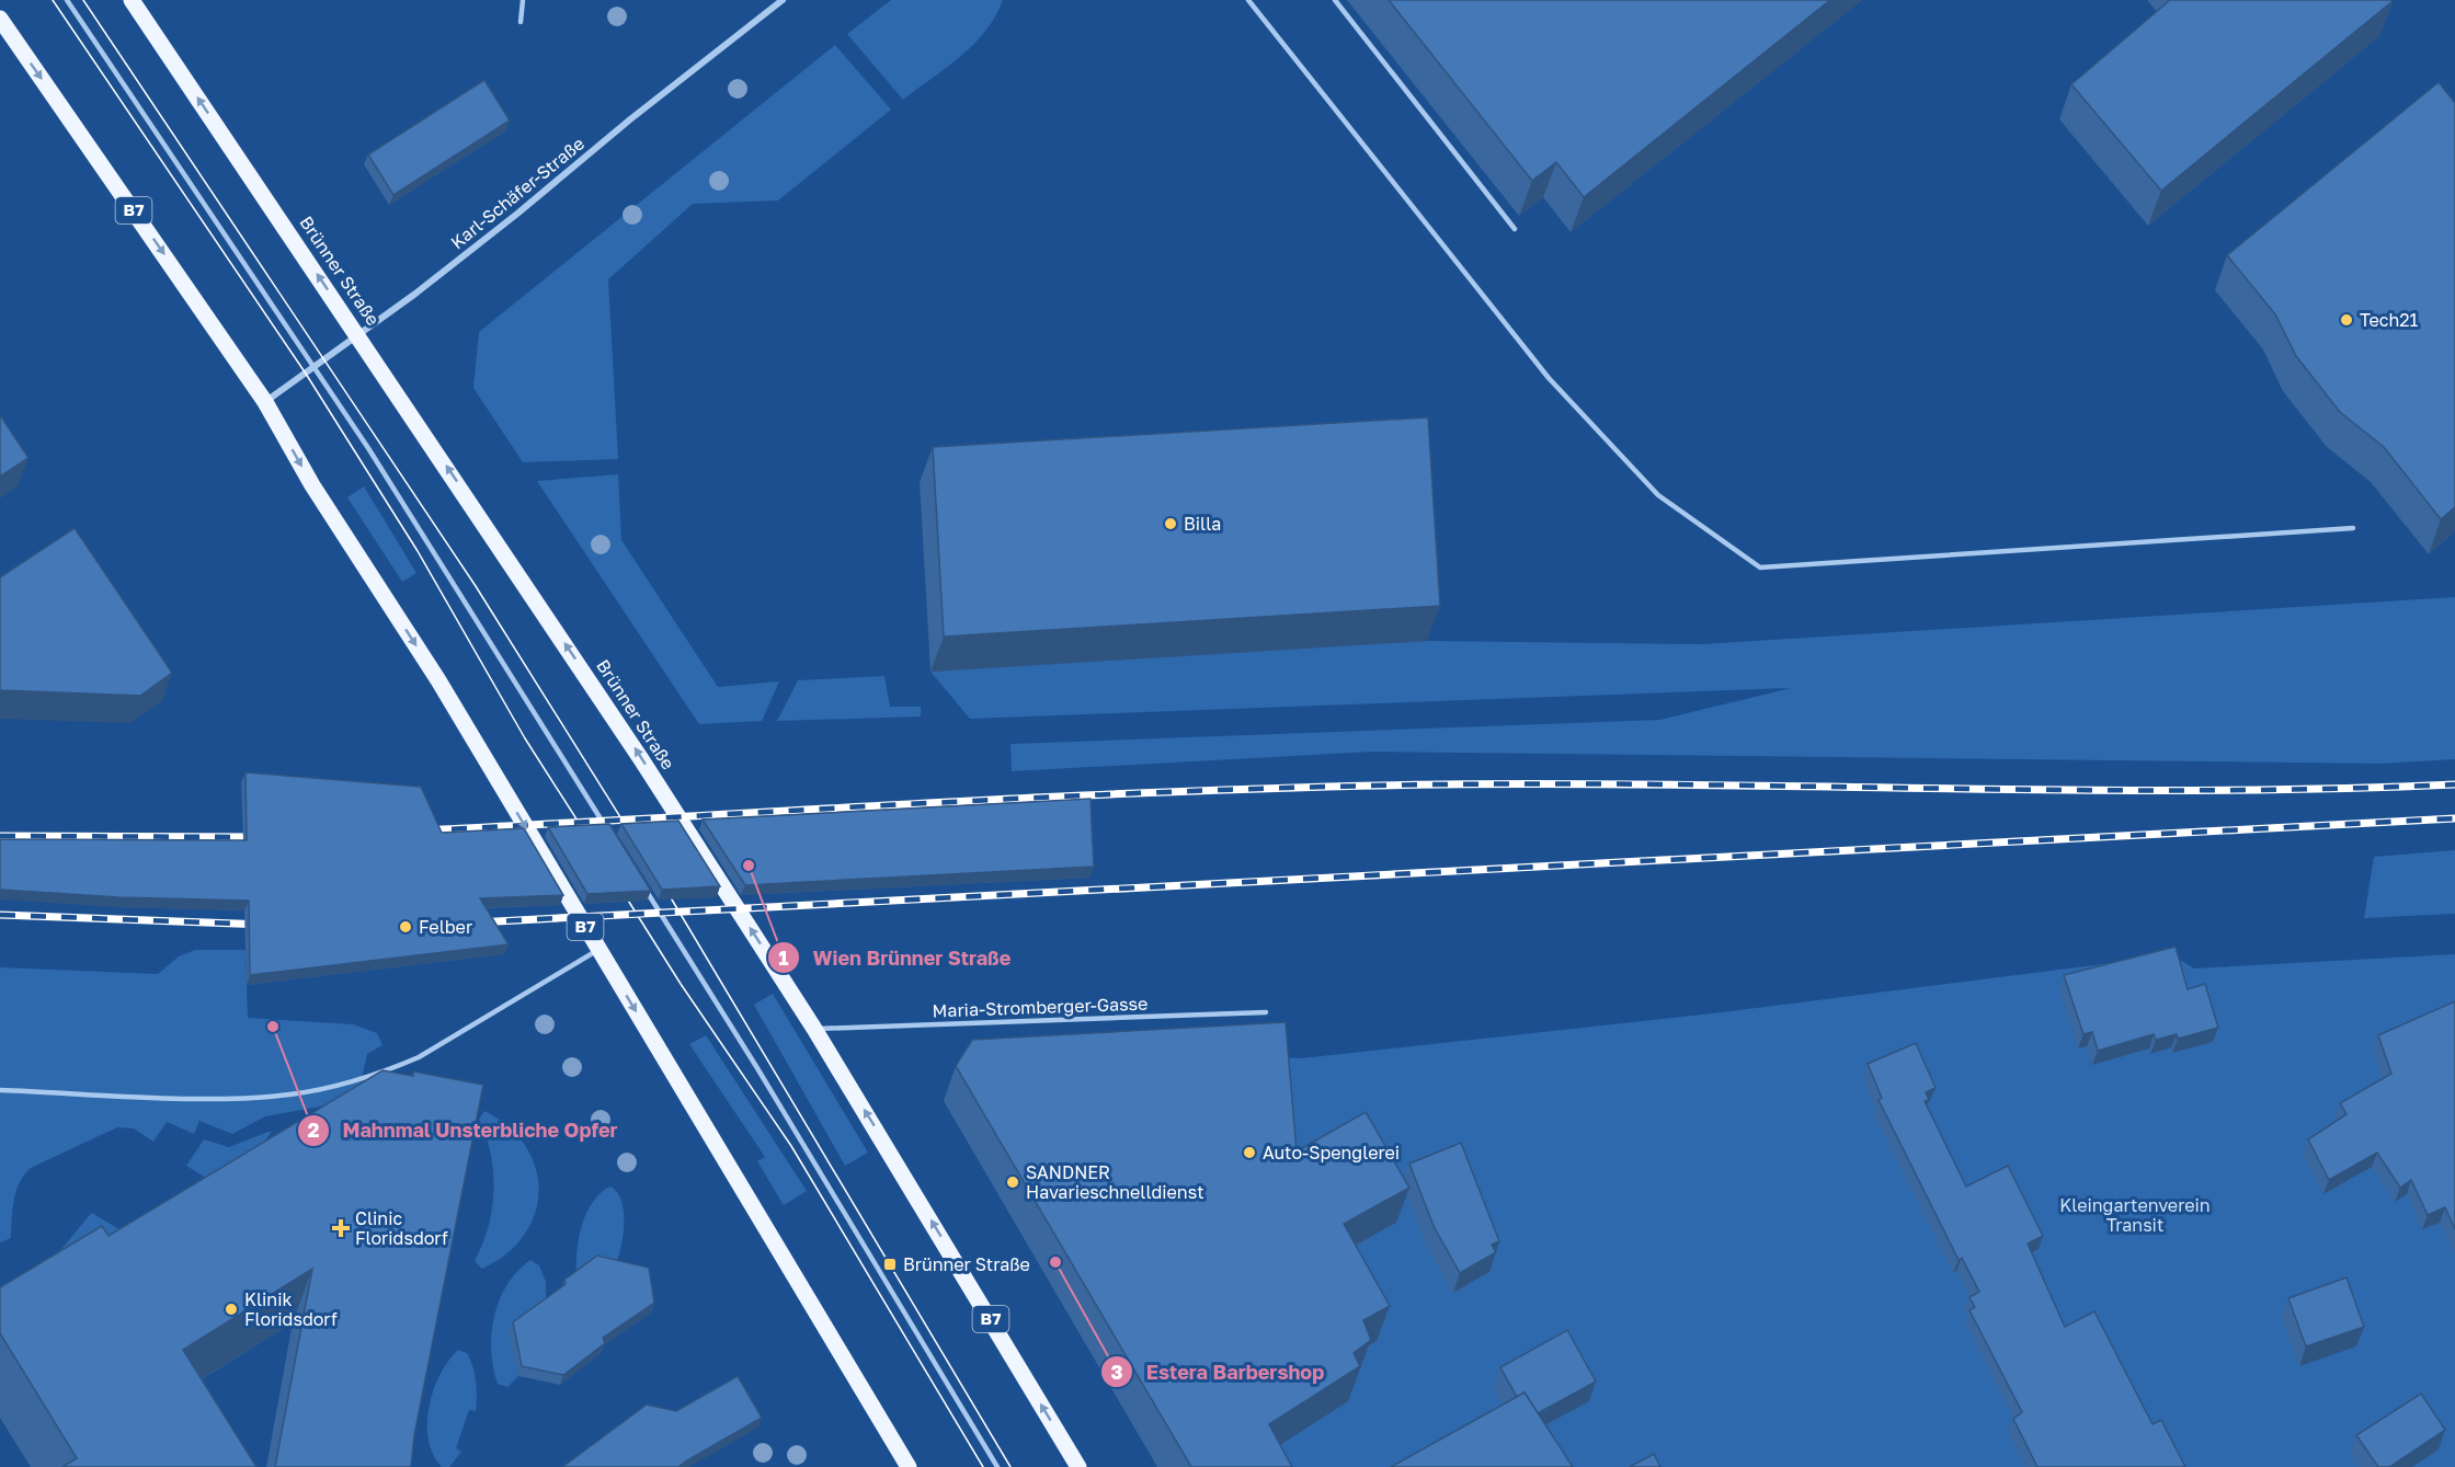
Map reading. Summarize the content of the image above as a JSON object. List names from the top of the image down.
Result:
{
  "streets": {
    "main road": ["B7", "Brünner Straße"],
    "street": ["Karl-Schäfer-Straße"],
    "lane": ["Maria-Stromberger-Gasse"]
  },
  "crossings": [
    ["Karl-Schäfer-Straße", "B7"],
    ["Karl-Schäfer-Straße", "Brünner Straße"],
    ["Brünner Straße", "Maria-Stromberger-Gasse"]
  ],
  "parks": ["Kleingartenverein Transit"],
  "places": {
    "other": [
      "Tech21",
      "Billa",
      "Wien Brünner Straße",
      "Felber",
      "Mahnmal Unsterbliche Opfer",
      "Auto-Spenglerei",
      "SANDNER Havarieschnelldienst",
      "Estera Barbershop",
      "Klinik Floridsdorf"
    ],
    "health": ["Clinic Floridsdorf"],
    "transit": ["Brünner Straße"]
  }
}
